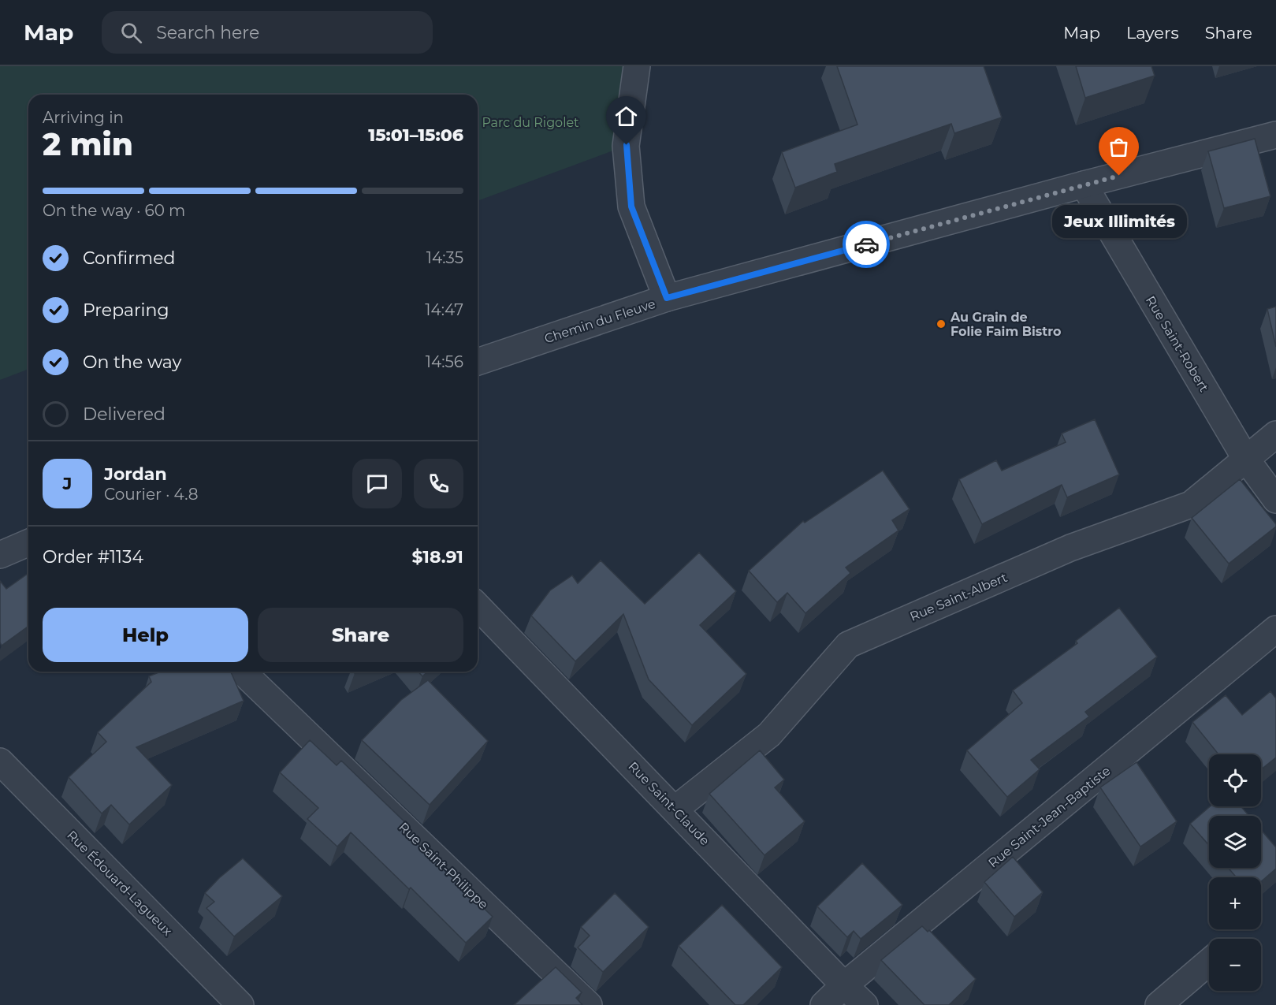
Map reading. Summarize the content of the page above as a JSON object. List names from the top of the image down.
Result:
{
  "streets": {
    "street": [
      "Chemin du Fleuve",
      "Rue Saint-Robert",
      "Rue Saint-Albert",
      "Rue Saint-Claude",
      "Rue Saint-Jean-Baptiste",
      "Rue Saint-Philippe",
      "Rue Édouard-Lagueux"
    ]
  },
  "crossings": [
    ["Chemin du Fleuve", "Rue Saint-Robert"],
    ["Rue Saint-Robert", "Rue Saint-Albert"],
    ["Rue Saint-Albert", "Rue Saint-Claude"],
    ["Rue Saint-Claude", "Rue Saint-Jean-Baptiste"]
  ],
  "parks": ["Parc du Rigolet"],
  "places": ["Jeux Illimités", "Au Grain de Folie Faim Bistro"],
  "page": {
    "header": "Map",
    "search": "Search here",
    "nav": ["Map", "Layers", "Share"],
    "heading": ["2 min", "Arriving in", "15:01–15:06"],
    "panel": [
      "Jordan",
      "Courier · 4.8",
      "Order #1134",
      "$18.91"
    ],
    "bar": "On the way · 60 m",
    "bubble": "Jeux Illimités",
    "list": [
      ["Confirmed", "14:35"],
      ["Preparing", "14:47"],
      ["On the way", "14:56"],
      "Delivered"
    ],
    "round": "J",
    "buttons": ["Help", "Share"],
    "map_buttons": ["+", "−"]
  }
}
